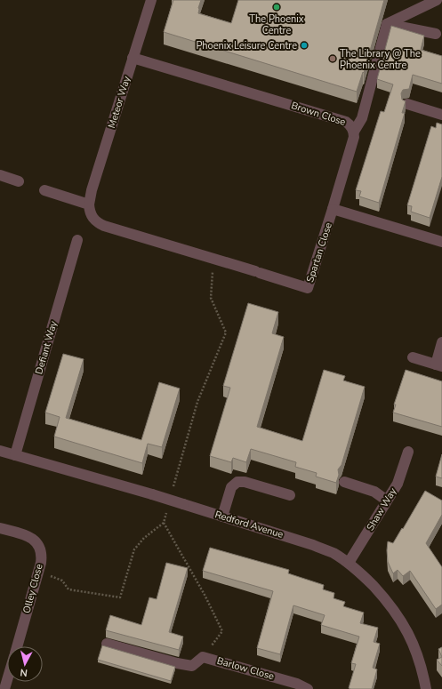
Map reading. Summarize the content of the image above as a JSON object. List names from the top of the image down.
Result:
{
  "streets": {
    "street": [
      "Meteor Way",
      "Brown Close",
      "Spartan Close",
      "Defiant Way",
      "Shaw Way",
      "Redford Avenue",
      "Olley Close",
      "Barlow Close"
    ]
  },
  "crossings": [
    ["Meteor Way", "Brown Close"],
    ["Brown Close", "Spartan Close"],
    ["Defiant Way", "Redford Avenue"],
    ["Shaw Way", "Redford Avenue"]
  ],
  "places": ["The Phoenix Centre", "Phoenix Leisure Centre", "The Library @ The Phoenix Centre"],
  "north": "bottom"
}
